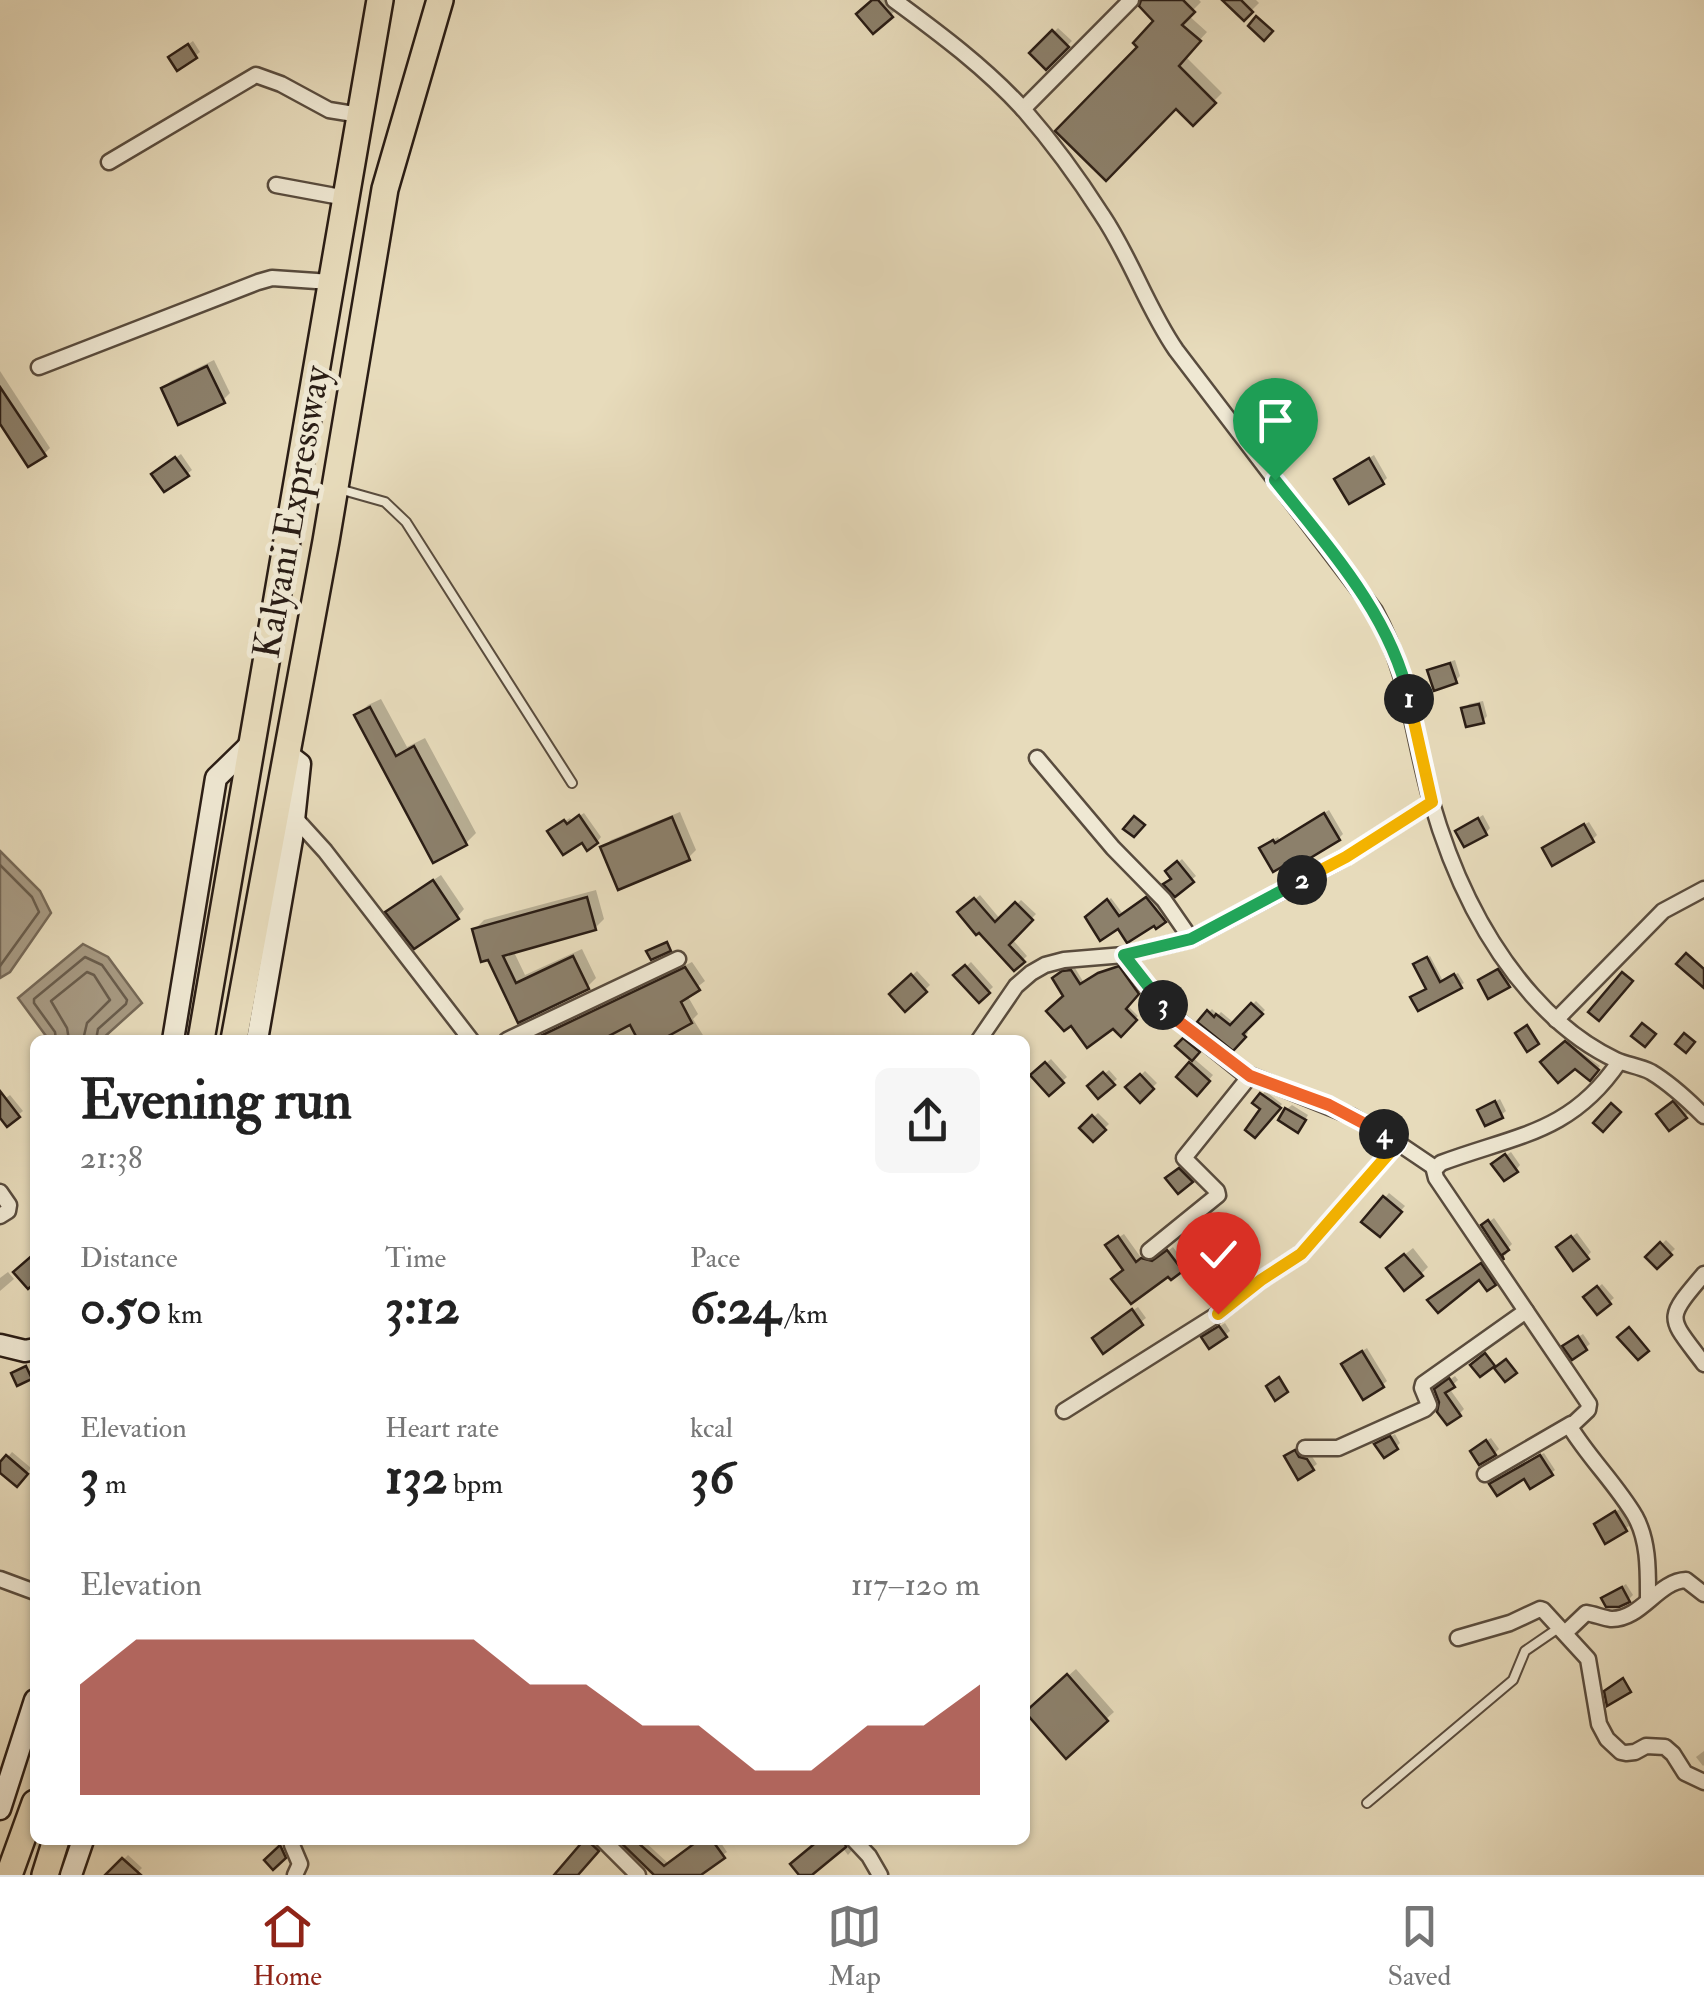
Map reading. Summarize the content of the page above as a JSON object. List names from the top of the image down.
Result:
{
  "streets": {
    "highway": ["Kalyani Expressway"]
  },
  "page": {
    "pins": [
      "1",
      "2",
      "3",
      "4"
    ],
    "heading": ["Evening run", "21:38"],
    "stats": [
      ["Distance", "0.50 km"],
      ["Time", "3:12"],
      ["Pace", "6:24 /km"],
      ["Elevation", "3 m"],
      ["Heart rate", "132 bpm"],
      ["kcal", "36"]
    ],
    "chart": ["Elevation", "117–120 m"],
    "tabs": ["Home", "Map", "Saved"]
  }
}
